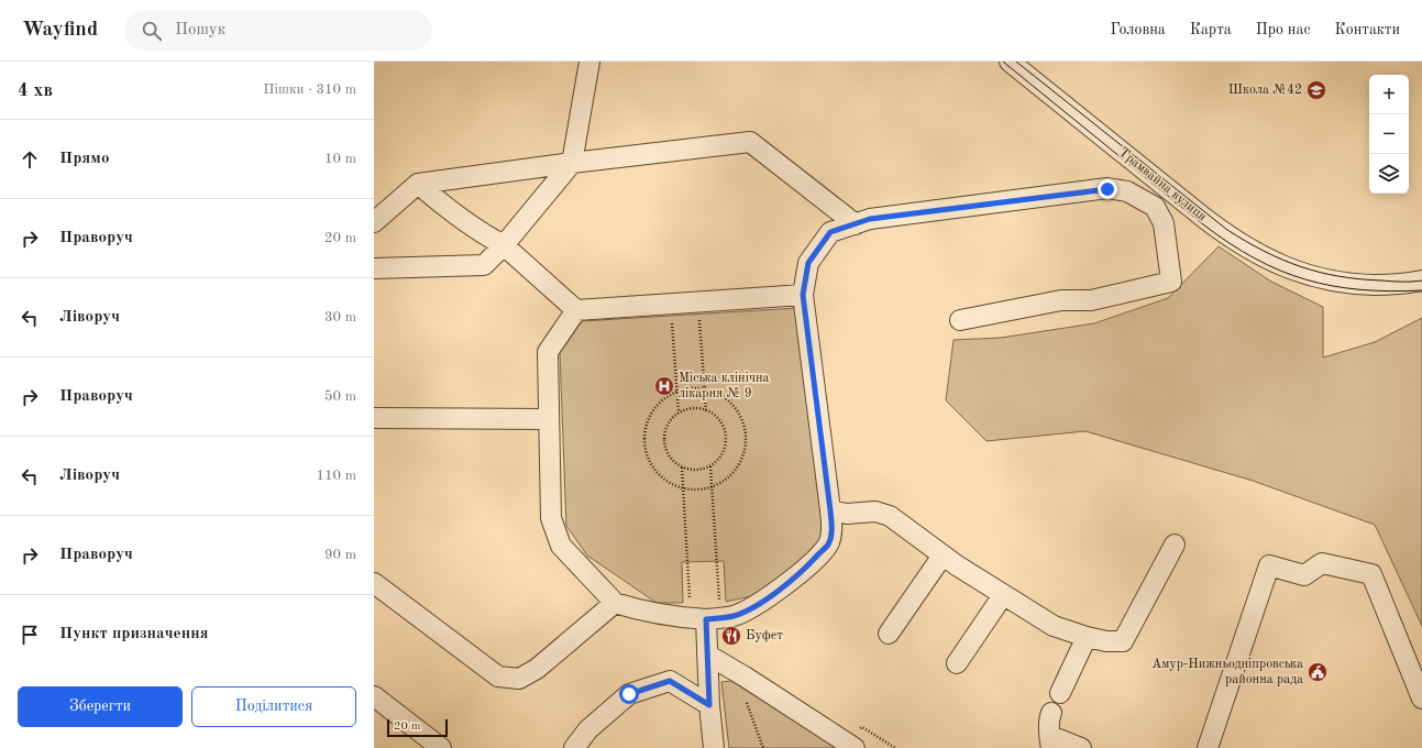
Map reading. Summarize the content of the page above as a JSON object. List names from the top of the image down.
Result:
{
  "streets": {
    "street": ["Трамвайна вулиця"]
  },
  "places": {
    "school or university": ["Школа №42"],
    "hospital": ["Міська клінічна лікарня № 9"],
    "restaurant": ["Буфет"],
    "public building": ["Амур-Нижньодніпровська районна рада"]
  },
  "scale_bar": "20 m",
  "page": {
    "header": "Wayfind",
    "search": "Пошук",
    "nav": [
      "Головна",
      "Карта",
      "Про нас",
      "Контакти"
    ],
    "heading": ["4 хв", "Пішки · 310 m"],
    "map_buttons": ["+", "−"],
    "list": [
      ["Прямо", "10 m"],
      ["Праворуч", "20 m"],
      ["Ліворуч", "30 m"],
      ["Праворуч", "50 m"],
      ["Ліворуч", "110 m"],
      ["Праворуч", "90 m"],
      "Пункт призначення"
    ],
    "buttons": ["Зберегти", "Поділитися"],
    "scale": "20 m"
  }
}
